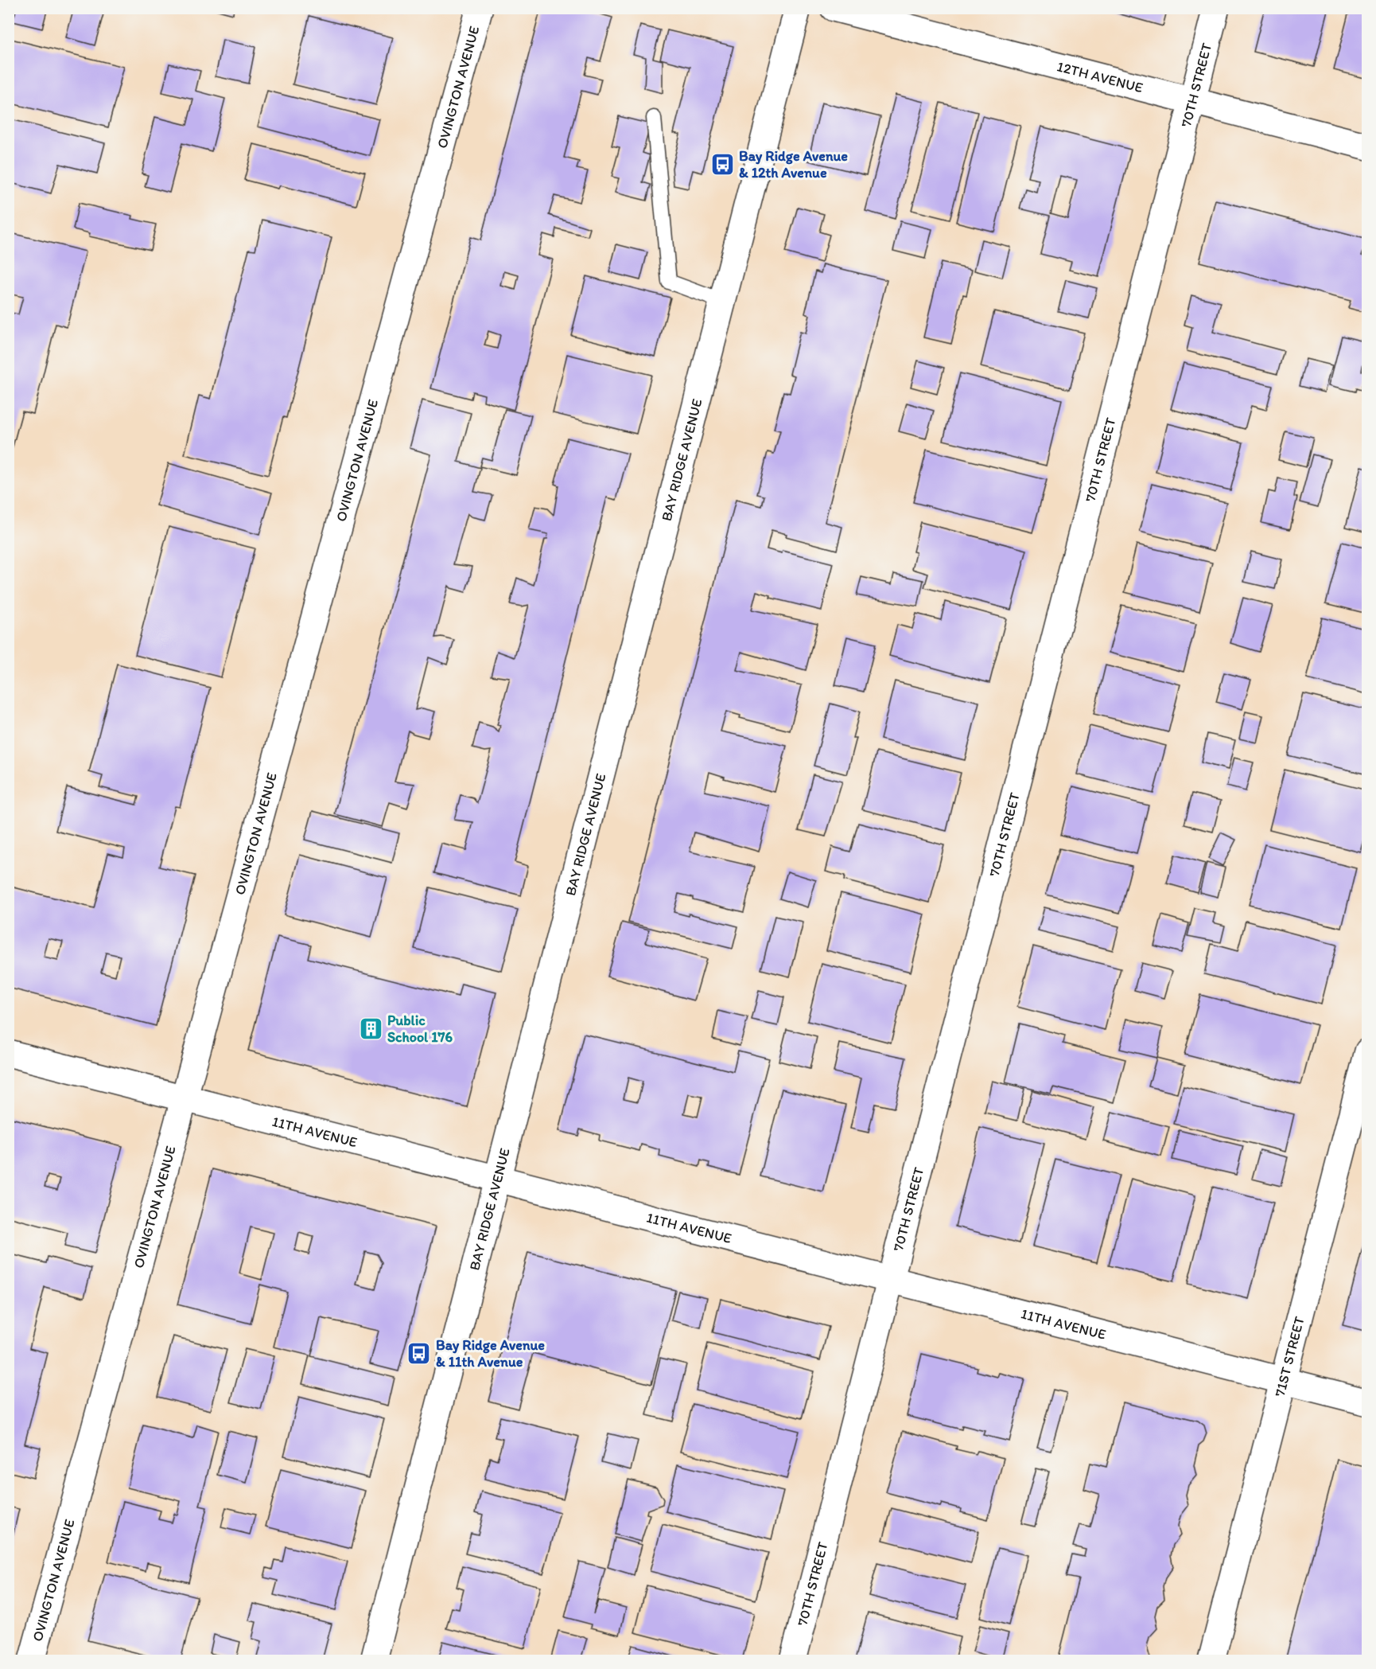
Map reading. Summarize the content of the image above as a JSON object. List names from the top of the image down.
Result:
{
  "streets": {
    "street": [
      "12TH AVENUE",
      "70TH STREET",
      "OVINGTON AVENUE",
      "BAY RIDGE AVENUE",
      "11TH AVENUE",
      "71ST STREET"
    ]
  },
  "crossings": [
    ["12TH AVENUE", "70TH STREET"],
    ["70TH STREET", "11TH AVENUE"],
    ["OVINGTON AVENUE", "11TH AVENUE"],
    ["BAY RIDGE AVENUE", "11TH AVENUE"],
    ["11TH AVENUE", "71ST STREET"]
  ],
  "places": {
    "bus stop": ["Bay Ridge Avenue & 12th Avenue", "Bay Ridge Avenue & 11th Avenue"],
    "building": ["Public School 176"]
  }
}
